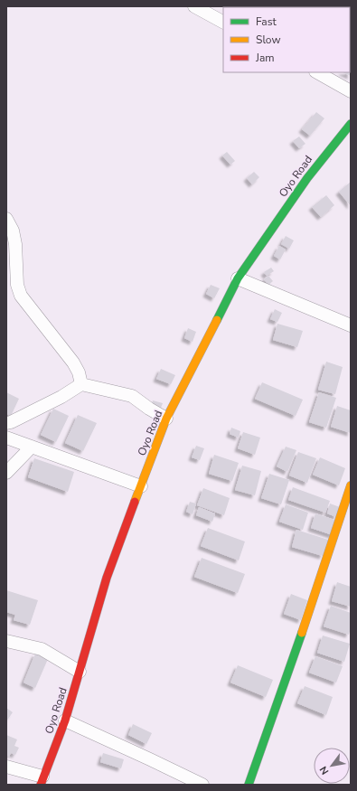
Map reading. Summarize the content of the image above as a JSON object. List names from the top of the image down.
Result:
{
  "streets": {
    "street": ["Oyo Road"]
  },
  "legend": ["Fast", "Slow", "Jam"],
  "north": "bottom left"
}
